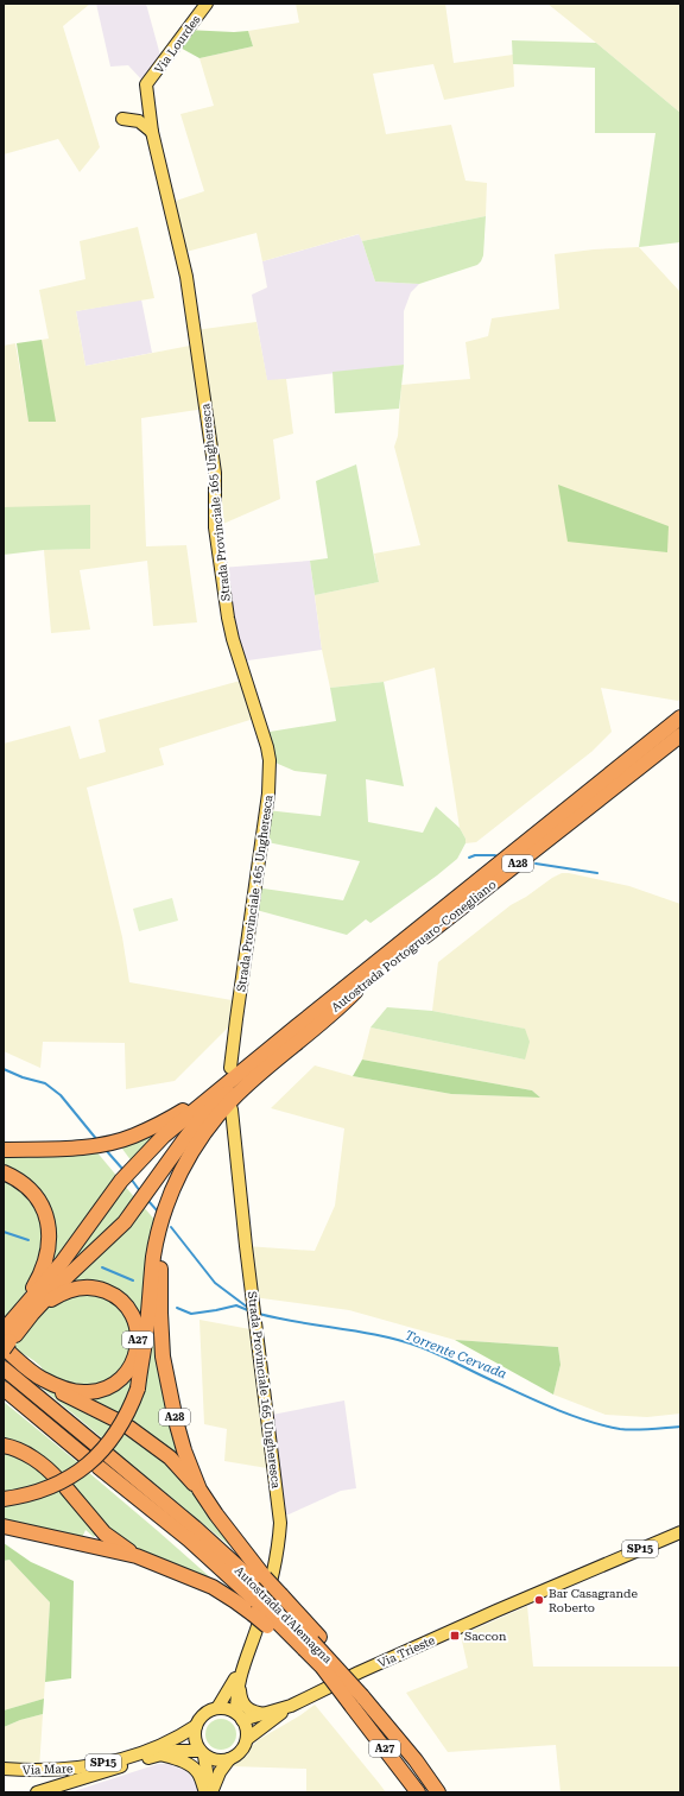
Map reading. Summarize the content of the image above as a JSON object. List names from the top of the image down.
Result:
{
  "streets": {
    "highway": [
      "A28",
      "Autostrada Portogruaro-Conegliano",
      "A27",
      "Autostrada d'Alemagna"
    ],
    "main road": [
      "Via Lourdes",
      "Strada Provinciale 165 Ungheresca",
      "SP15",
      "Via Trieste",
      "Via Mare"
    ]
  },
  "crossings": [
    ["Via Lourdes", "Strada Provinciale 165 Ungheresca"],
    ["Strada Provinciale 165 Ungheresca", "SP15"],
    ["Strada Provinciale 165 Ungheresca", "Via Trieste"],
    ["Strada Provinciale 165 Ungheresca", "Via Mare"],
    ["A28", "Autostrada Portogruaro-Conegliano"],
    ["A28", "A27"],
    ["A28", "Autostrada d'Alemagna"],
    ["Autostrada Portogruaro-Conegliano", "A27"],
    ["A27", "Autostrada d'Alemagna"],
    ["SP15", "Via Trieste"],
    ["SP15", "Via Mare"],
    ["Via Trieste", "Via Mare"]
  ],
  "water": ["Torrente Cervada"],
  "places": {
    "other": ["Bar Casagrande Roberto"],
    "transit": ["Saccon"]
  }
}
